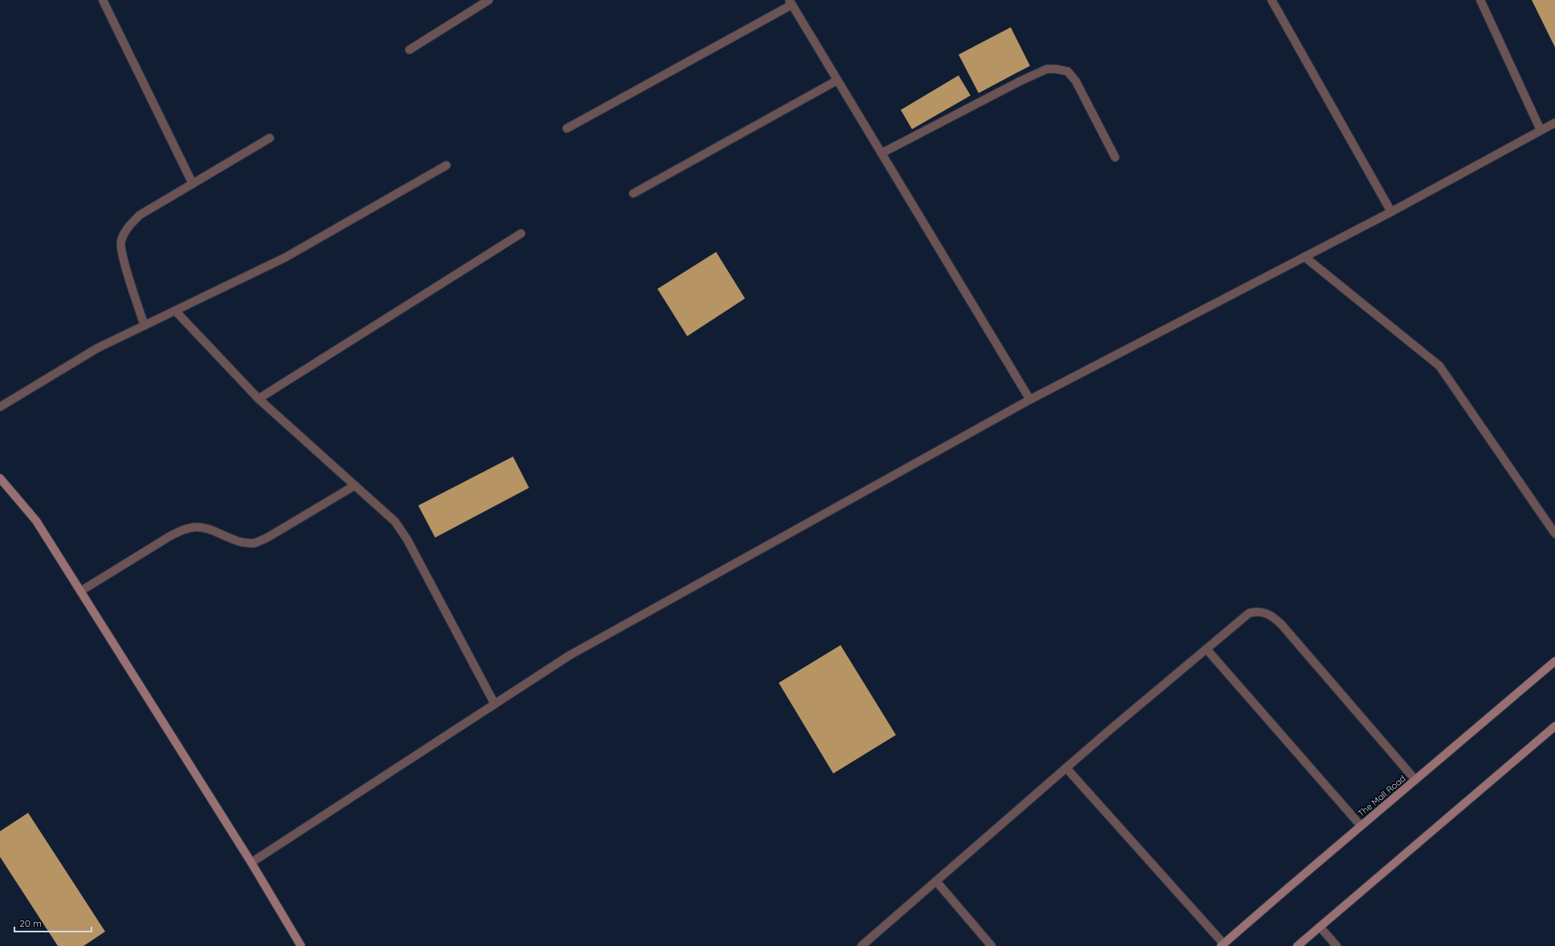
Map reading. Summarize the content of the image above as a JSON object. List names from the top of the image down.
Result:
{
  "streets": {
    "main road": ["The Mall Road"]
  },
  "scale_bar": "20 m"
}
